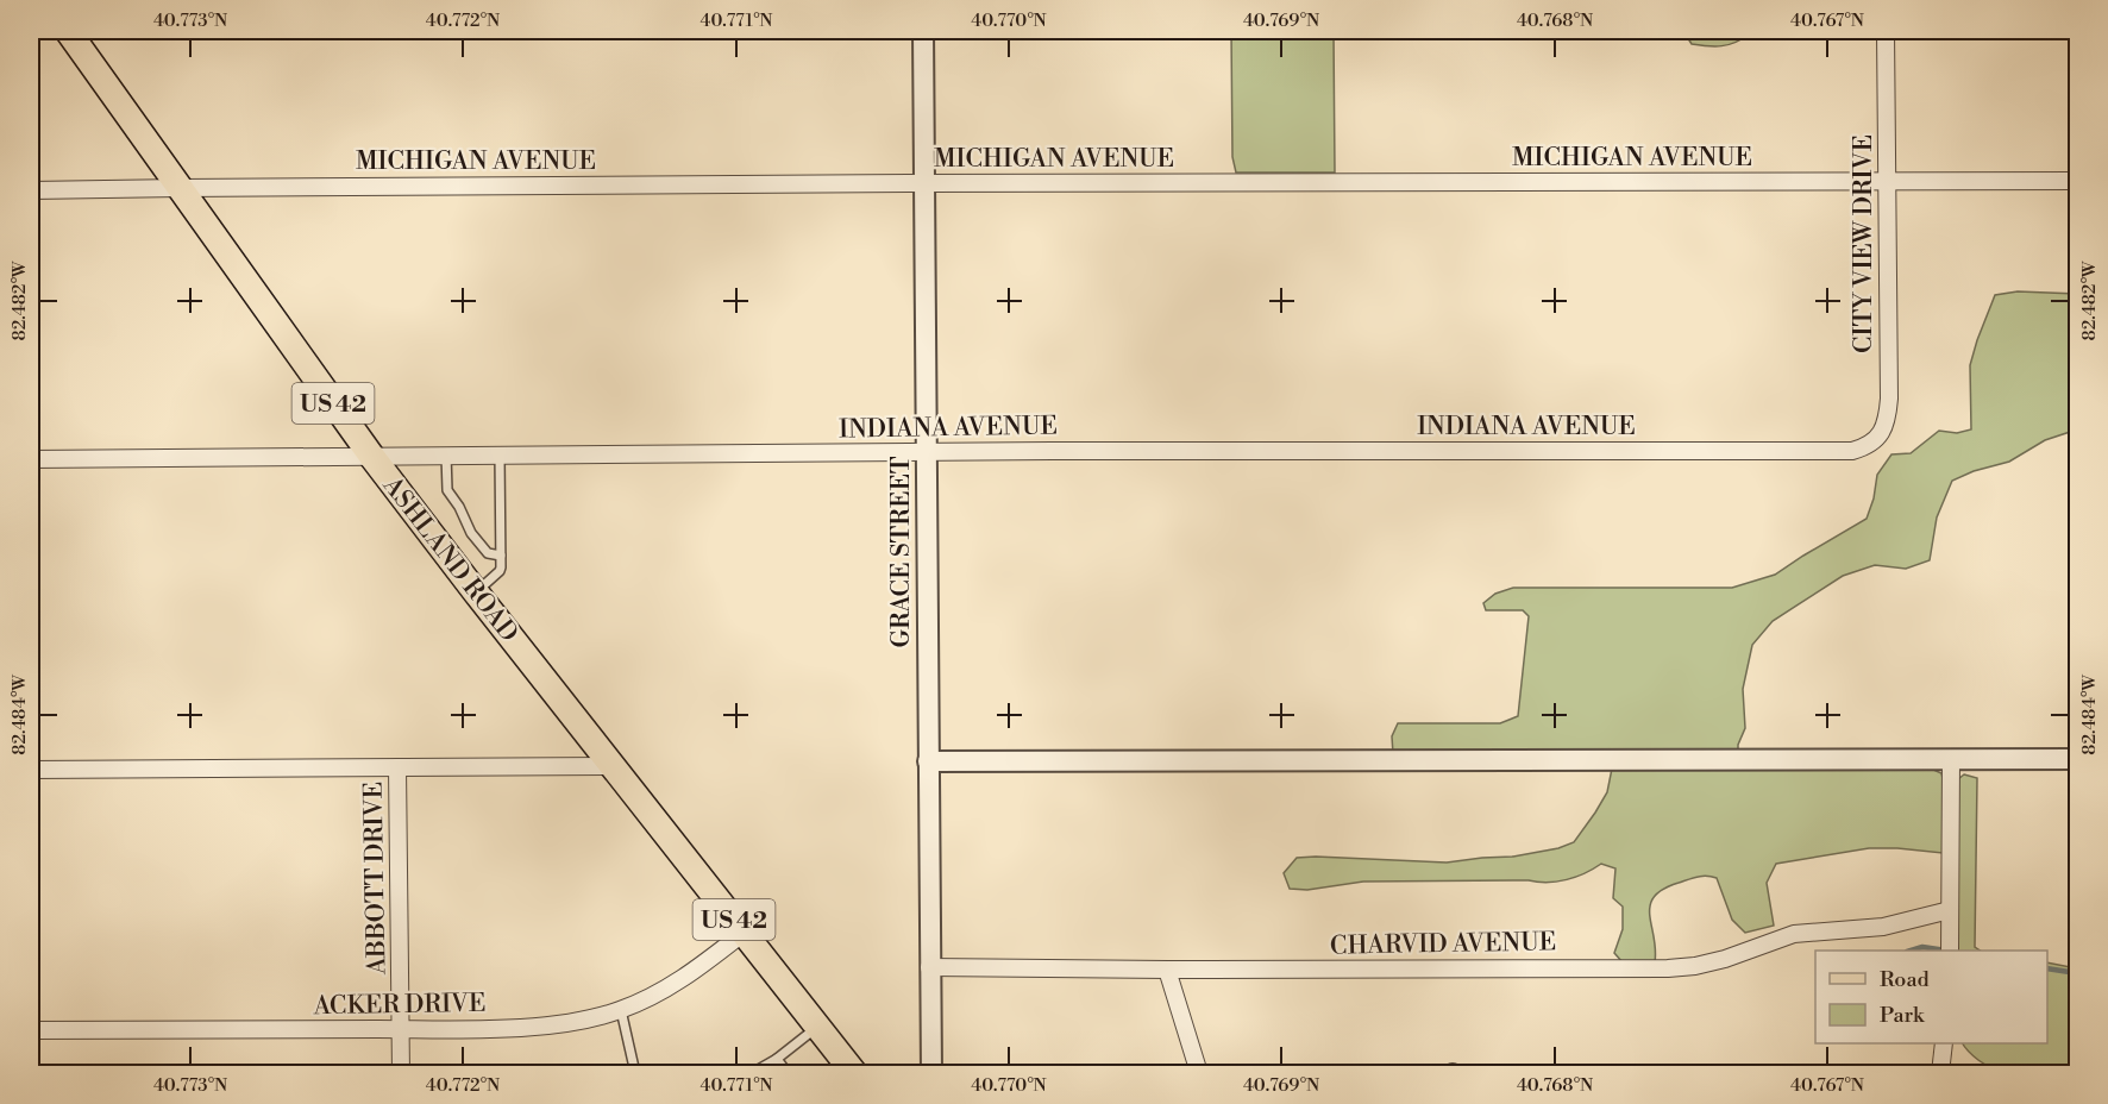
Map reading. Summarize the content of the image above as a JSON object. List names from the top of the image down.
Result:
{
  "streets": {
    "main road": ["US 42", "ASHLAND ROAD"],
    "street": [
      "MICHIGAN AVENUE",
      "CITY VIEW DRIVE",
      "INDIANA AVENUE",
      "GRACE STREET",
      "ABBOTT DRIVE",
      "CHARVID AVENUE",
      "ACKER DRIVE"
    ]
  },
  "crossings": [
    ["MICHIGAN AVENUE", "CITY VIEW DRIVE"],
    ["MICHIGAN AVENUE", "GRACE STREET"],
    ["MICHIGAN AVENUE", "ASHLAND ROAD"],
    ["CITY VIEW DRIVE", "INDIANA AVENUE"],
    ["INDIANA AVENUE", "GRACE STREET"],
    ["INDIANA AVENUE", "ASHLAND ROAD"],
    ["GRACE STREET", "CHARVID AVENUE"],
    ["ASHLAND ROAD", "ACKER DRIVE"],
    ["ABBOTT DRIVE", "ACKER DRIVE"]
  ],
  "legend": ["Road", "Park"],
  "coordinates": [
    "40.773°N",
    "40.772°N",
    "40.771°N",
    "40.770°N",
    "40.769°N",
    "40.768°N",
    "40.767°N",
    "82.482°W",
    "82.484°W"
  ]
}
